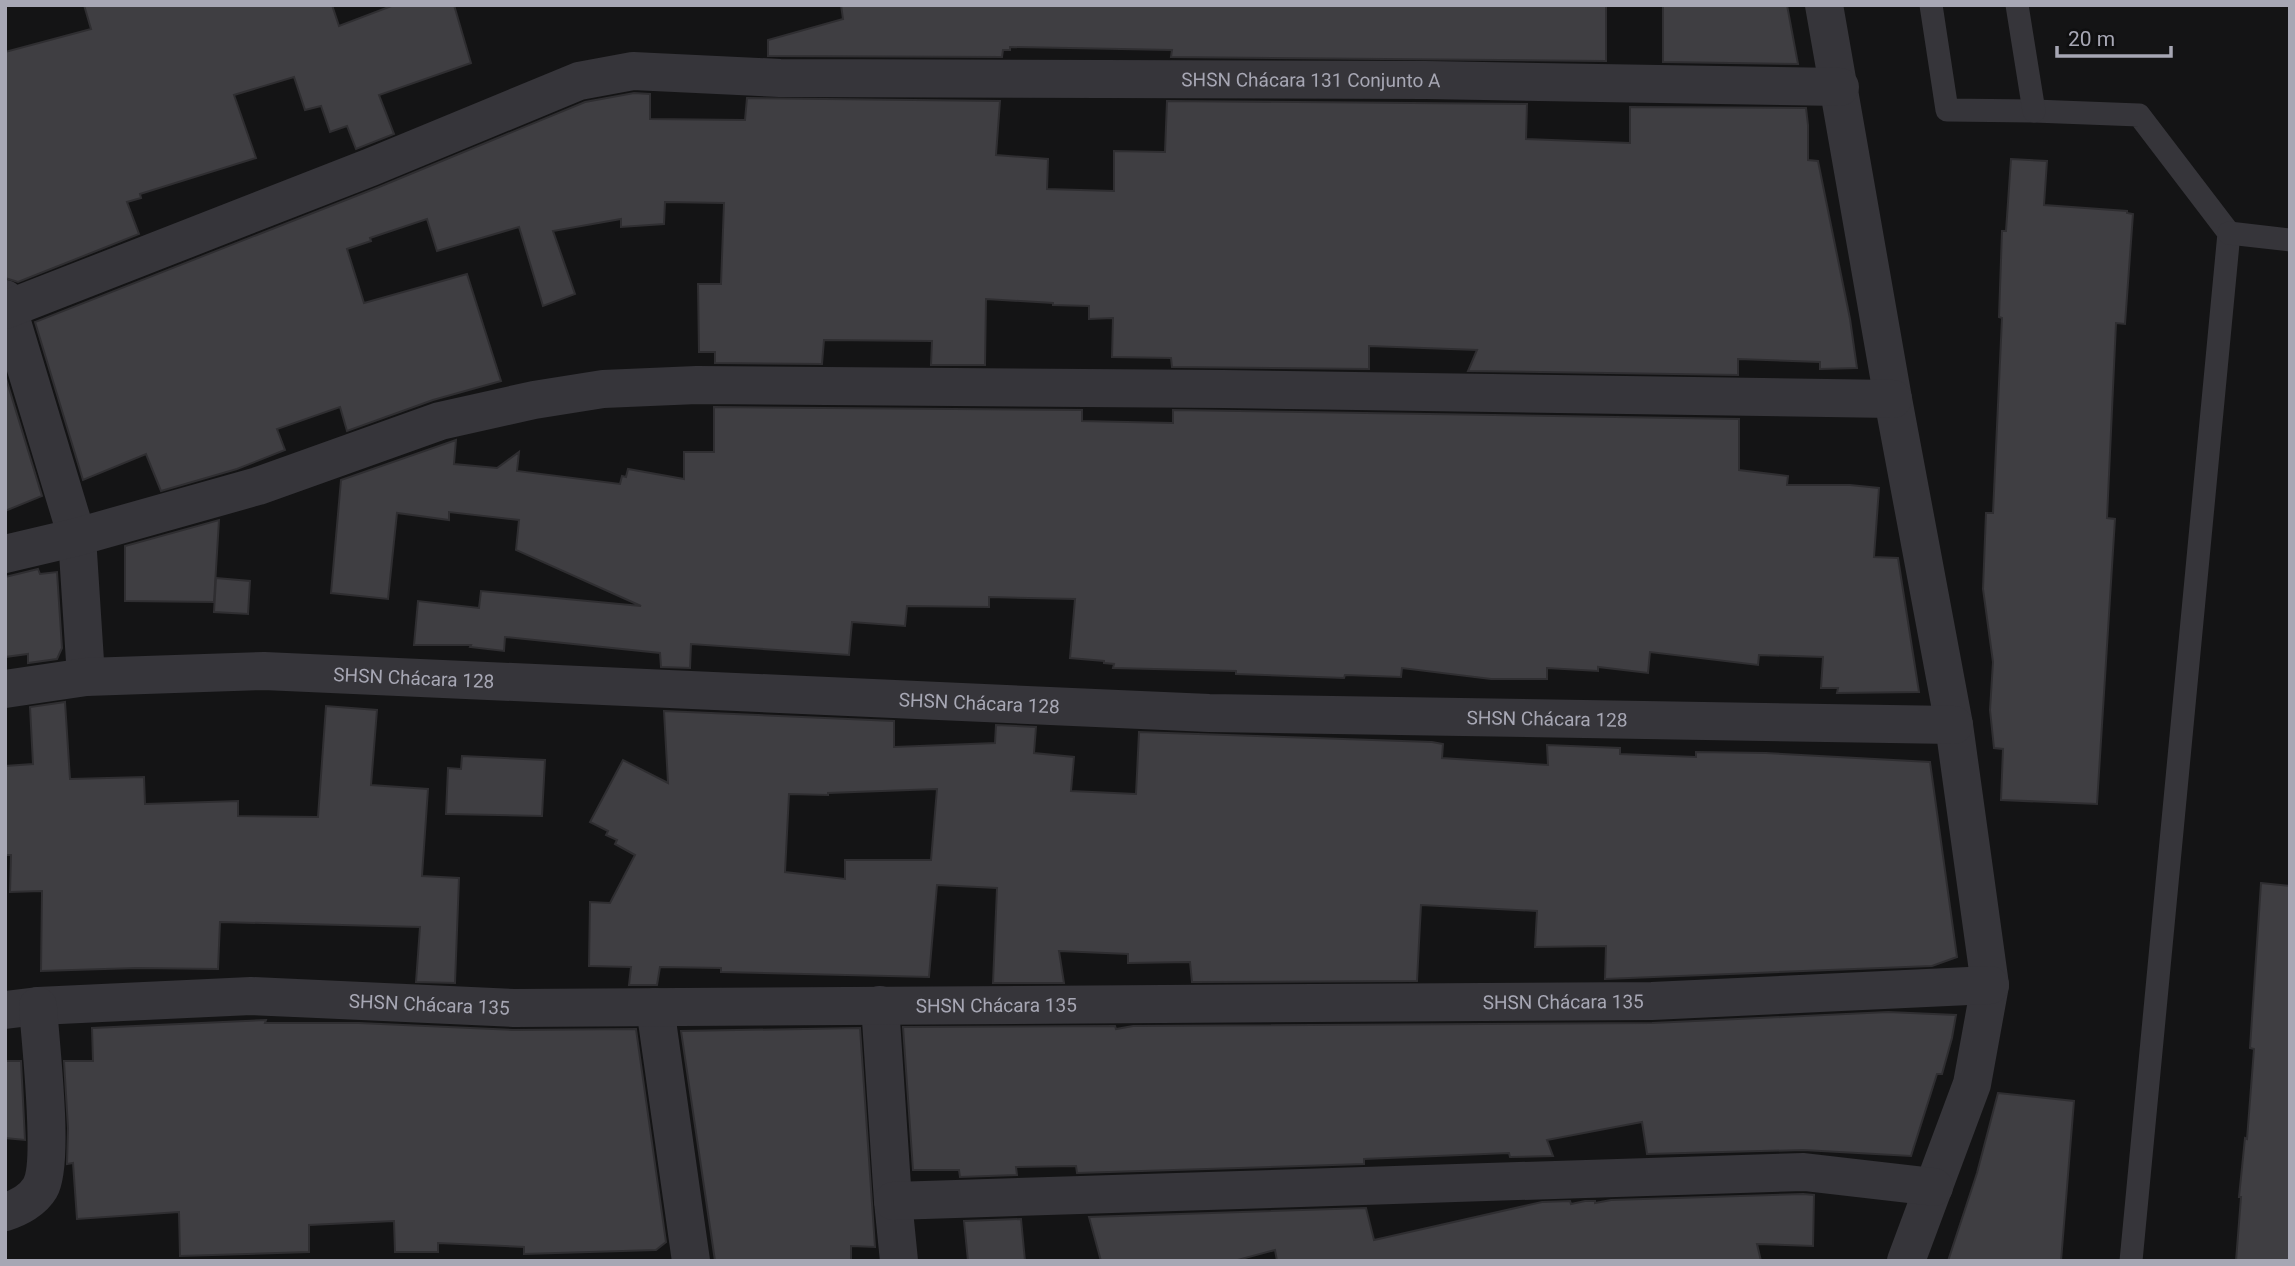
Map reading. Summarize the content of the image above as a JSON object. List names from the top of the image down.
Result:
{
  "streets": {
    "street": ["SHSN Chácara 131 Conjunto A", "SHSN Chácara 128", "SHSN Chácara 135"]
  },
  "scale_bar": "20 m"
}
